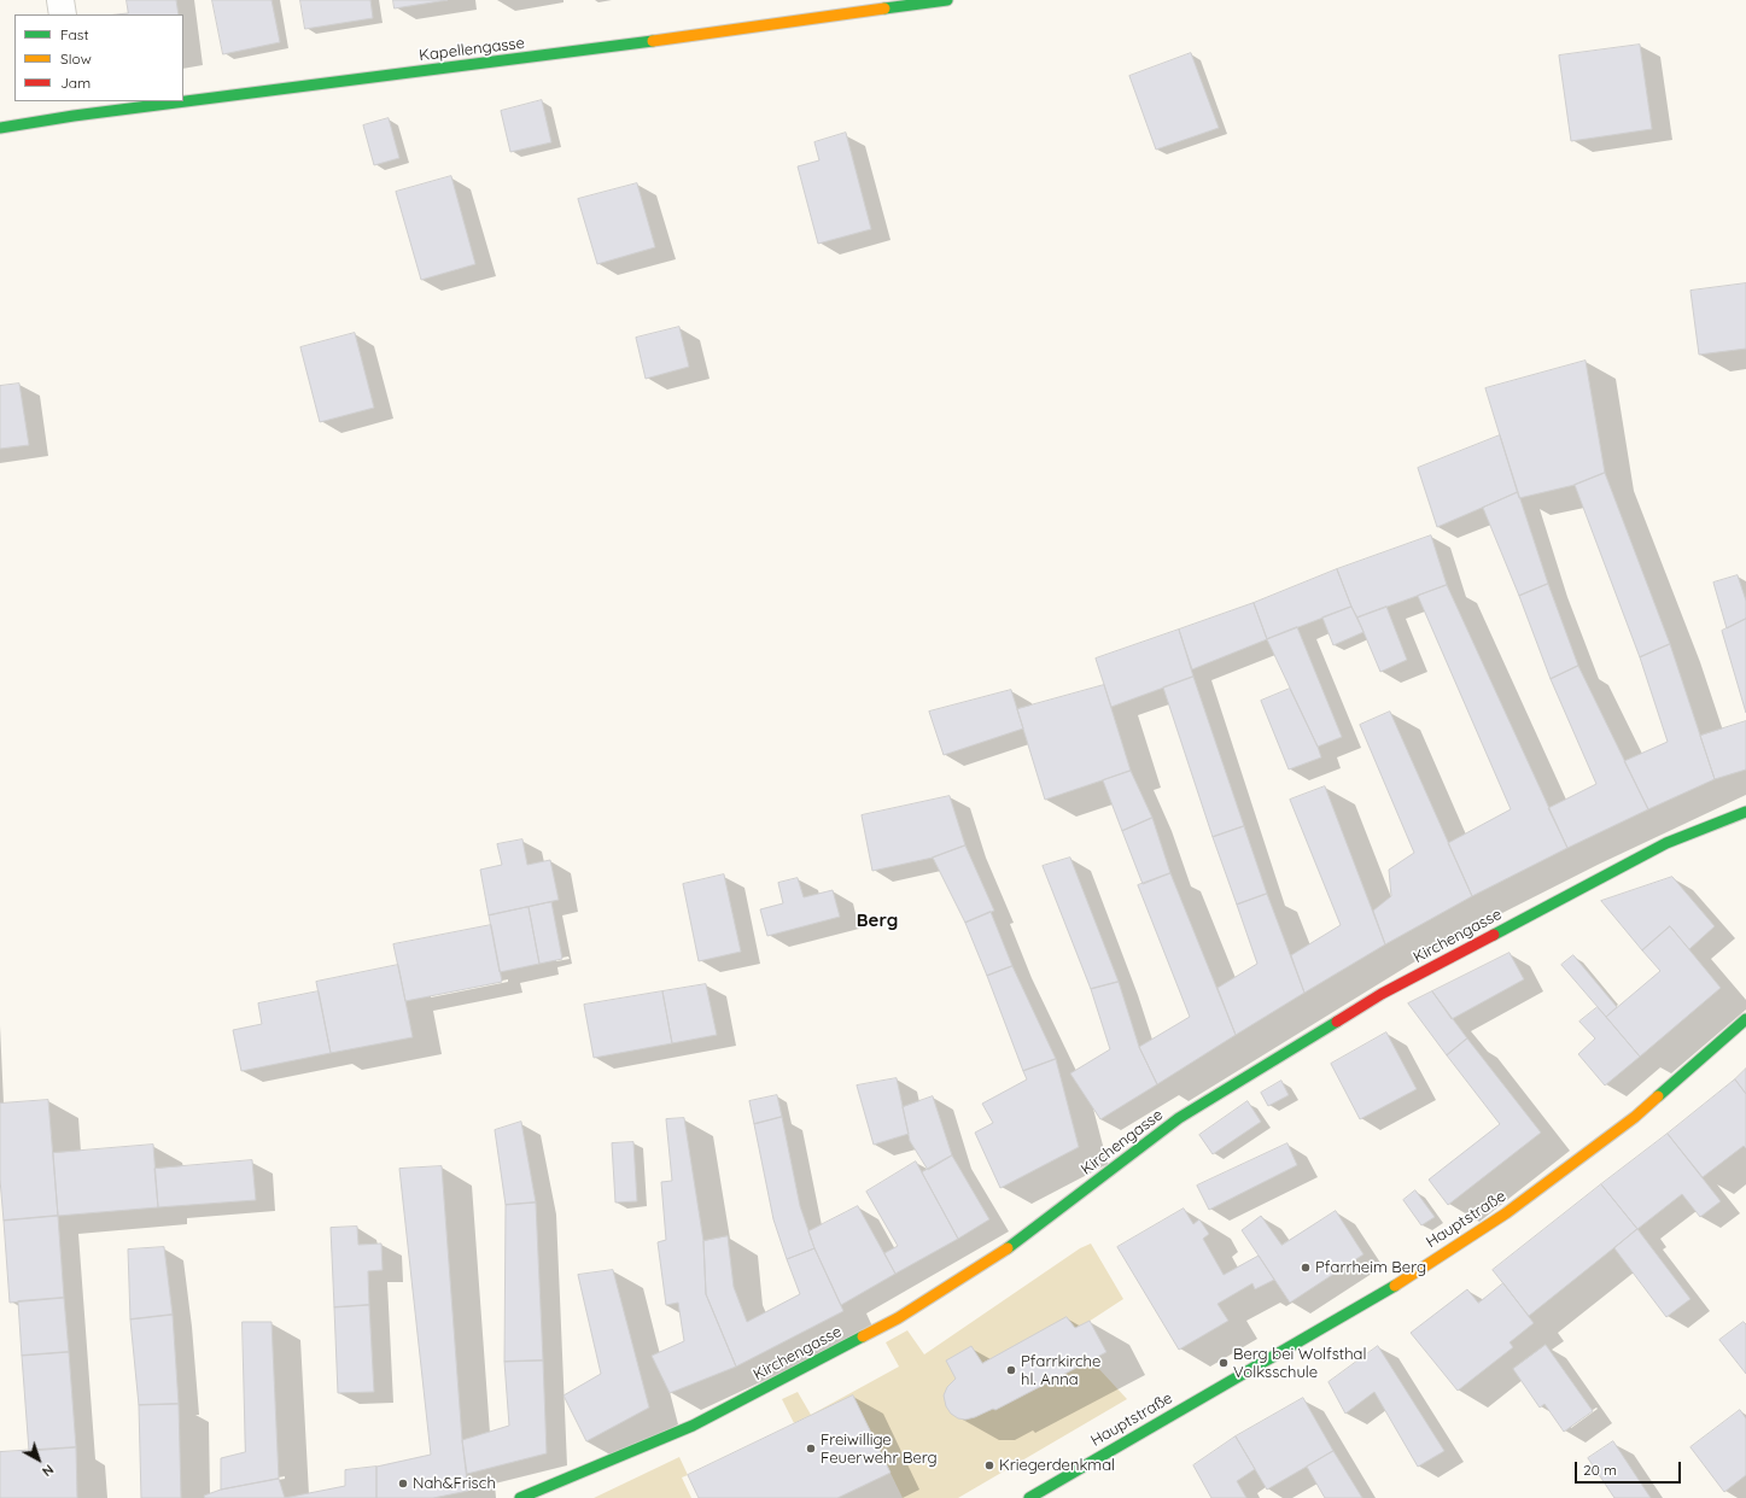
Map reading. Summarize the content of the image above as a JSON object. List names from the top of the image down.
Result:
{
  "streets": {
    "street": ["Kapellengasse", "Kirchengasse", "Hauptstraße"]
  },
  "districts": ["Berg"],
  "places": [
    "Pfarrheim Berg",
    "Berg bei Wolfsthal Volksschule",
    "Pfarrkirche hl. Anna",
    "Freiwillige Feuerwehr Berg",
    "Kriegerdenkmal",
    "Nah&Frisch"
  ],
  "legend": ["Fast", "Slow", "Jam"],
  "scale_bar": "20 m",
  "north": "bottom right"
}
